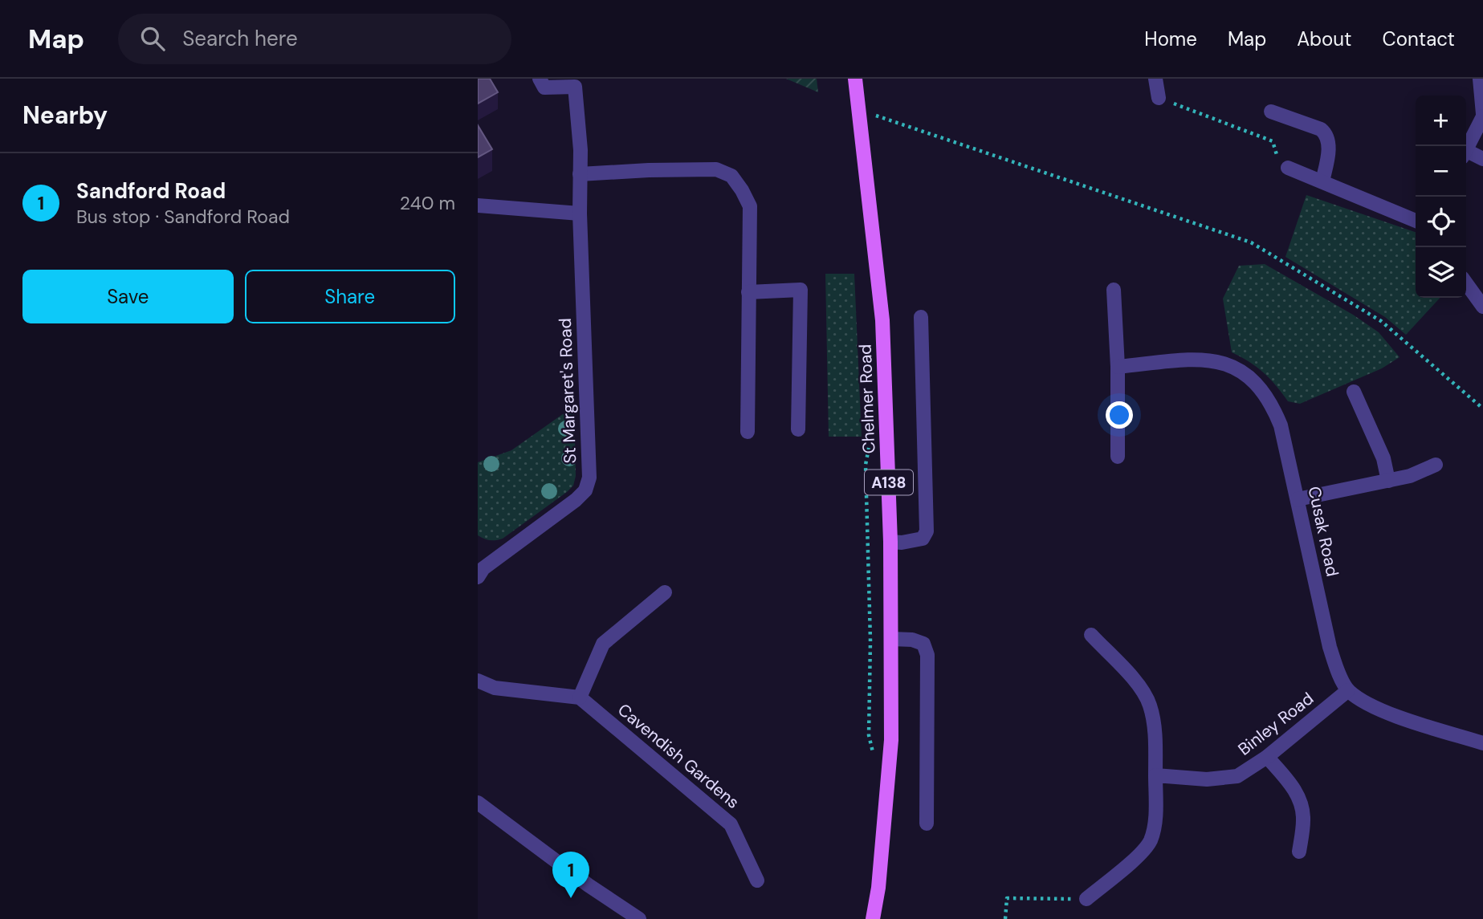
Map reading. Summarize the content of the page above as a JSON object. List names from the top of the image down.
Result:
{
  "streets": {
    "main road": ["Chelmer Road", "A138"],
    "street": [
      "St Margaret's Road",
      "Cusak Road",
      "Binley Road",
      "Cavendish Gardens"
    ]
  },
  "crossings": [
    ["Cusak Road", "Binley Road"]
  ],
  "page": {
    "header": "Map",
    "search": "Search here",
    "nav": [
      "Home",
      "Map",
      "About",
      "Contact"
    ],
    "heading": "Nearby",
    "map_buttons": ["+", "−"],
    "list": [
      {
        "mark": "1",
        "name": "Sandford Road",
        "note": "Bus stop · Sandford Road",
        "value": "240 m"
      }
    ],
    "buttons": ["Save", "Share"],
    "pins": "1"
  }
}
